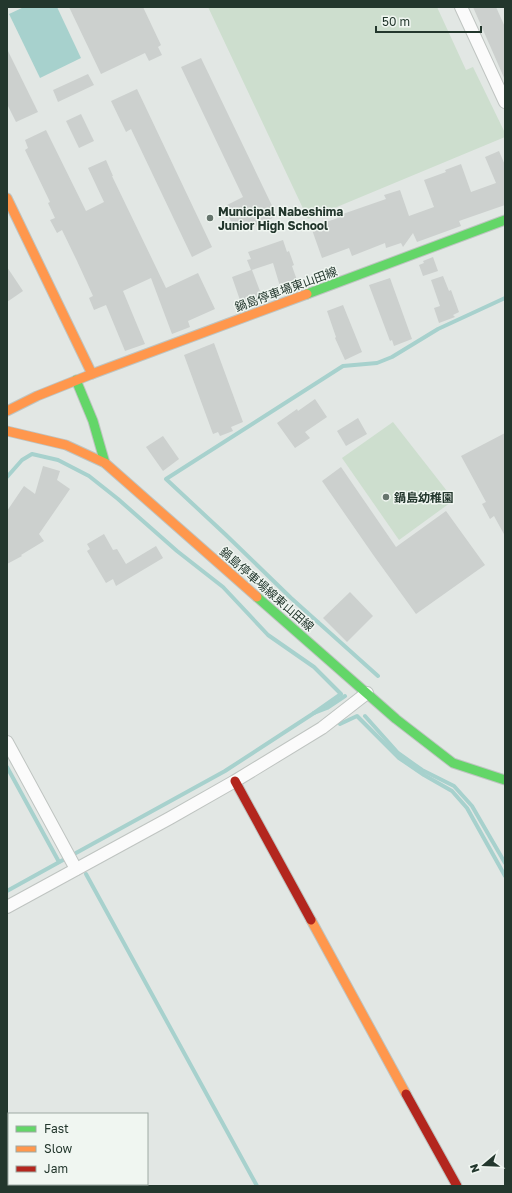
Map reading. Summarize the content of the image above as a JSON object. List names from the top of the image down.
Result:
{
  "streets": {
    "main road": ["鍋島停車場東山田線", "鍋島停車場線東山田線"]
  },
  "places": ["Municipal Nabeshima Junior High School", "鍋島幼稚園"],
  "legend": ["Fast", "Slow", "Jam"],
  "scale_bar": "50 m",
  "north": "left"
}
